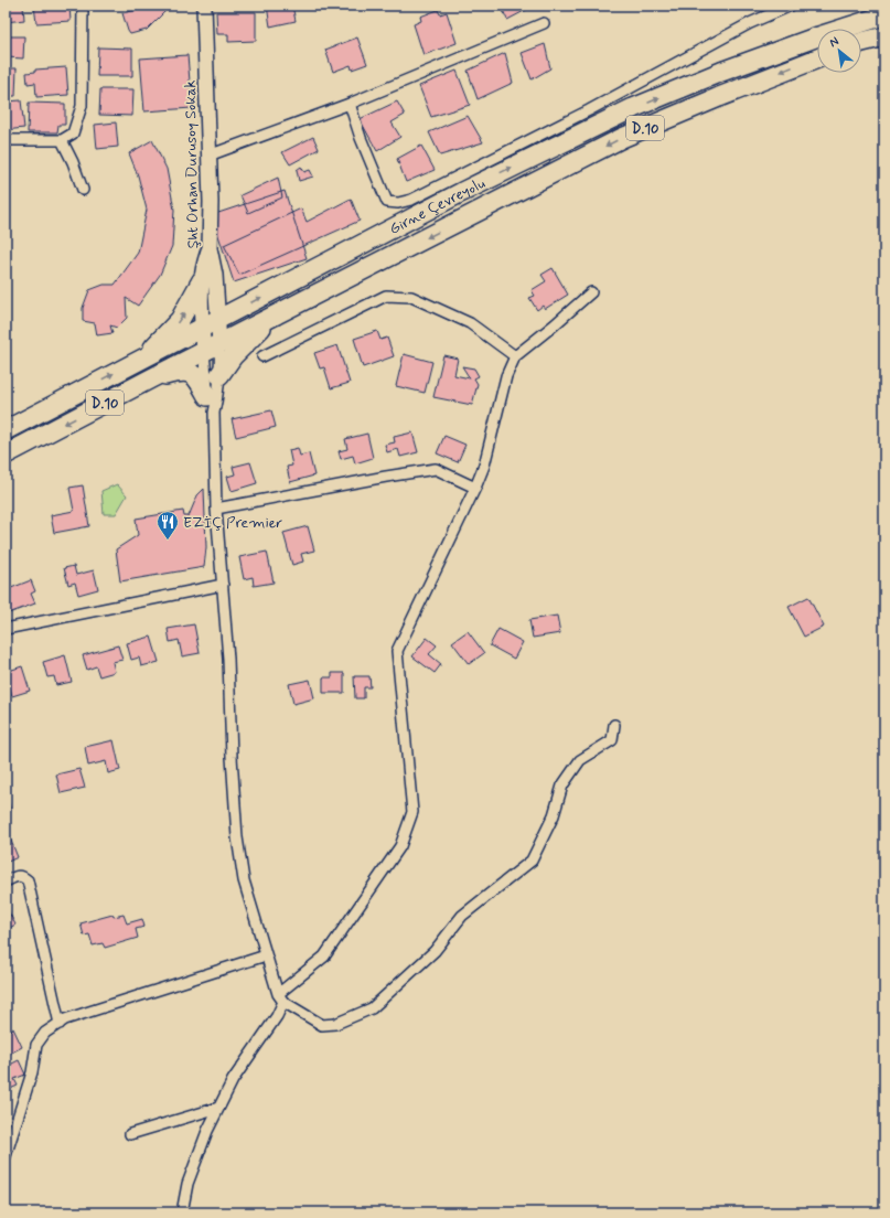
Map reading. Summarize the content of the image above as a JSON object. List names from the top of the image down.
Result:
{
  "streets": {
    "highway": ["D.10", "Girne Çevreyolu"],
    "street": ["Şht Orhan Durusoy Sokak"]
  },
  "crossings": [
    ["Şht Orhan Durusoy Sokak", "Girne Çevreyolu"]
  ],
  "places": {
    "restaurant": ["EZİÇ Premier"]
  },
  "north": "top left"
}
